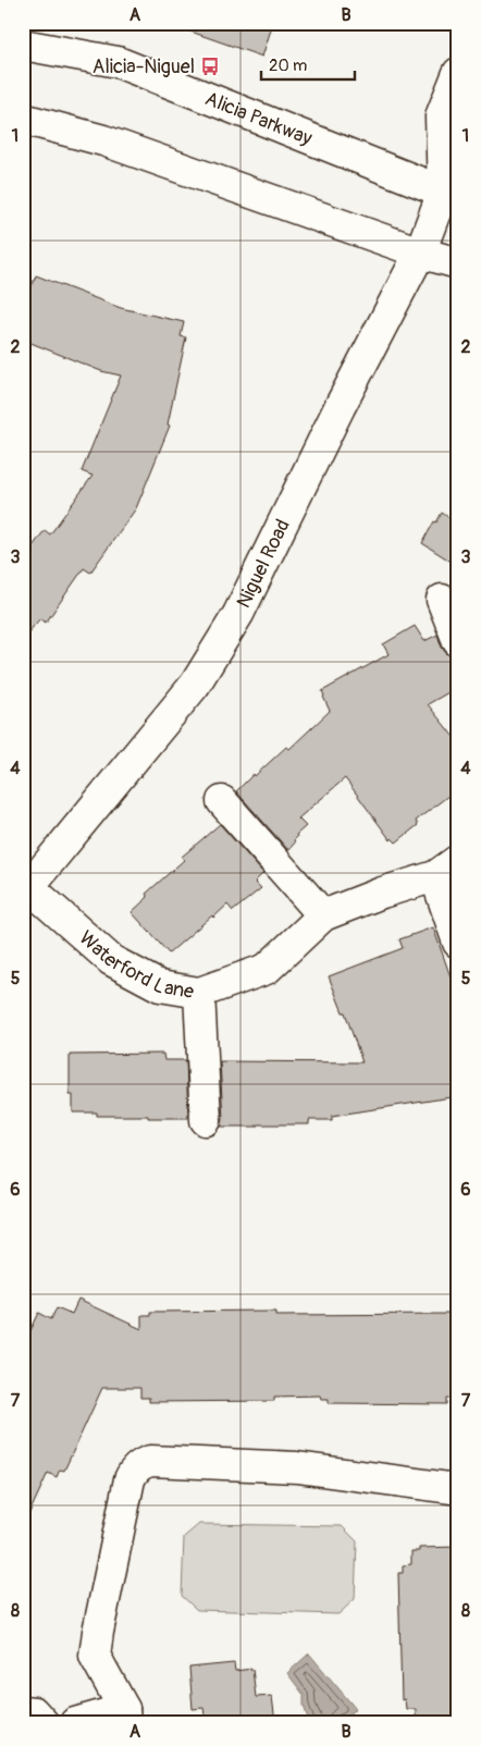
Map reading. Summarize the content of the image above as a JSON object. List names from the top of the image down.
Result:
{
  "streets": {
    "main road": ["Alicia Parkway", "Niguel Road", "Waterford Lane"]
  },
  "crossings": [
    ["Alicia Parkway", "Niguel Road"],
    ["Niguel Road", "Waterford Lane"]
  ],
  "places": {
    "bus stop": ["Alicia-Niguel"]
  },
  "scale_bar": "20 m",
  "grid": {
    "columns": ["A", "B"],
    "rows": [
      "1",
      "2",
      "3",
      "4",
      "5",
      "6",
      "7",
      "8"
    ]
  }
}
